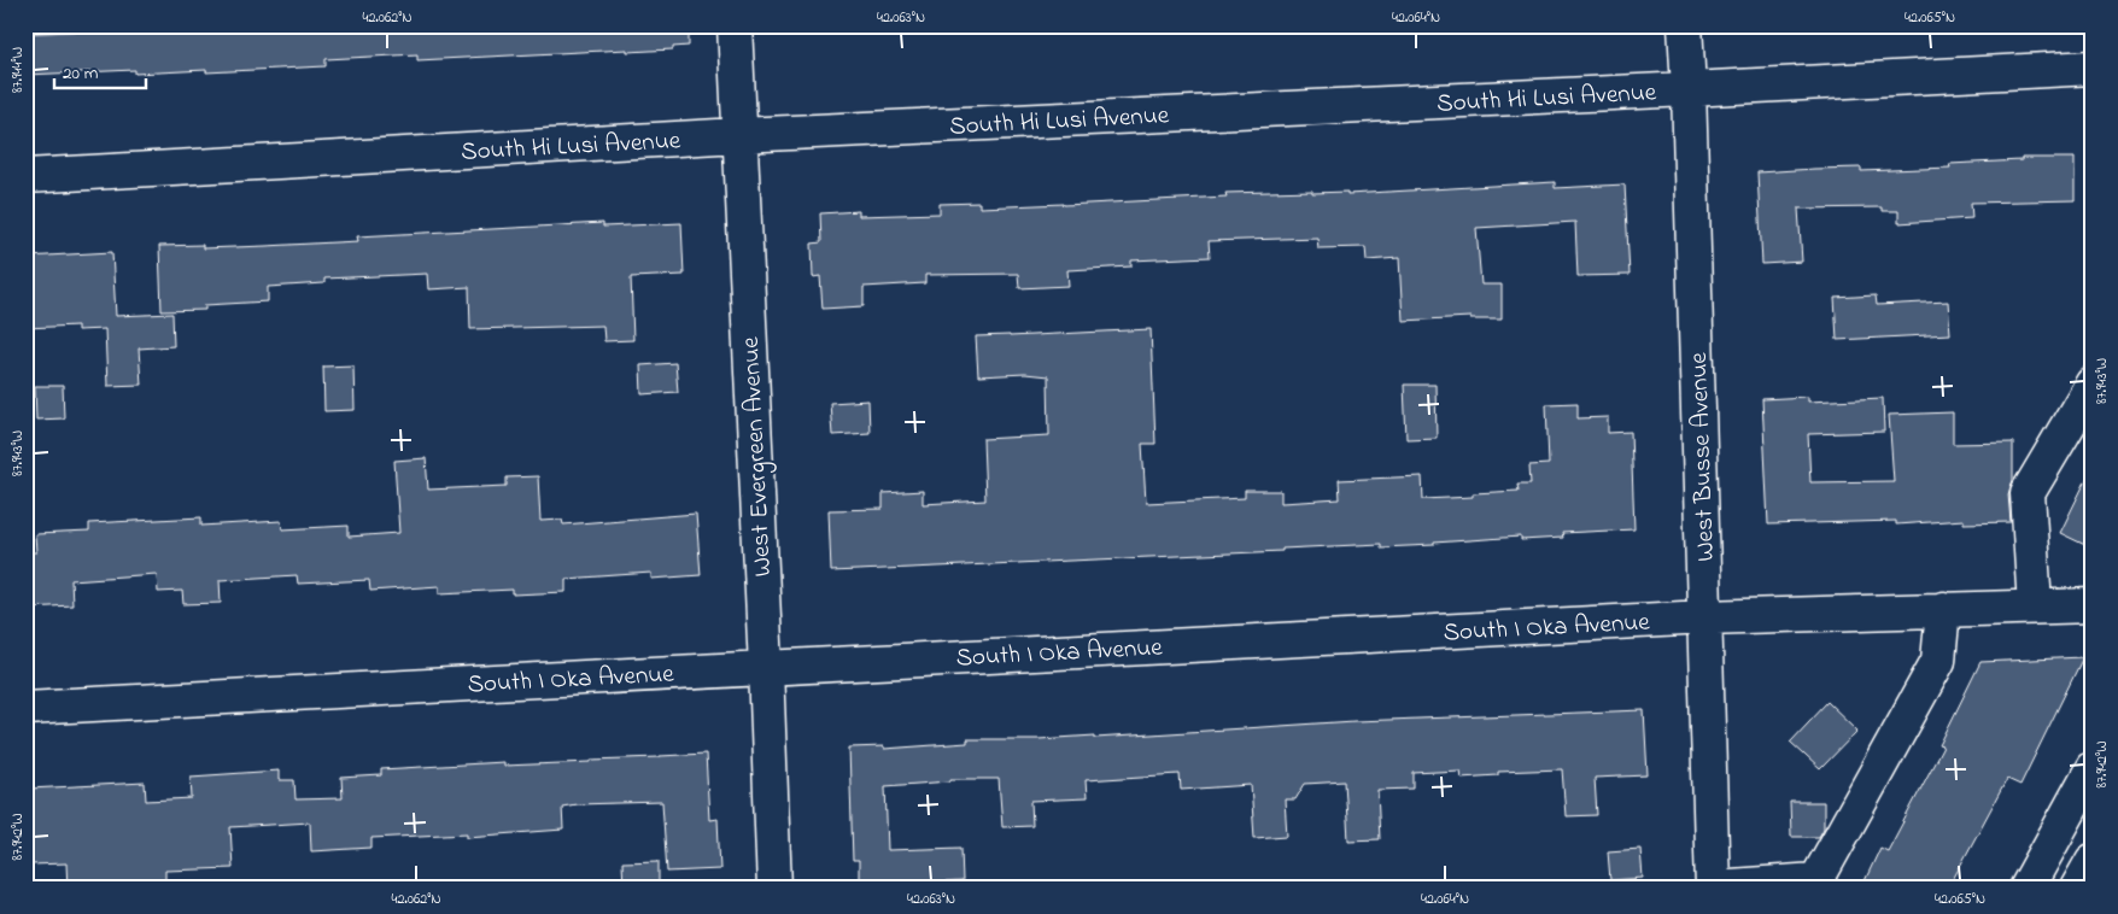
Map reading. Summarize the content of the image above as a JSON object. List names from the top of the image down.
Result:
{
  "streets": {
    "street": [
      "South Hi Lusi Avenue",
      "West Evergreen Avenue",
      "West Busse Avenue",
      "South I Oka Avenue"
    ]
  },
  "crossings": [
    ["South Hi Lusi Avenue", "West Evergreen Avenue"],
    ["South Hi Lusi Avenue", "West Busse Avenue"],
    ["West Evergreen Avenue", "South I Oka Avenue"],
    ["West Busse Avenue", "South I Oka Avenue"]
  ],
  "scale_bar": "20 m",
  "coordinates": [
    "42.062°N",
    "42.063°N",
    "42.064°N",
    "42.065°N",
    "87.944°W",
    "87.943°W",
    "87.942°W"
  ]
}
